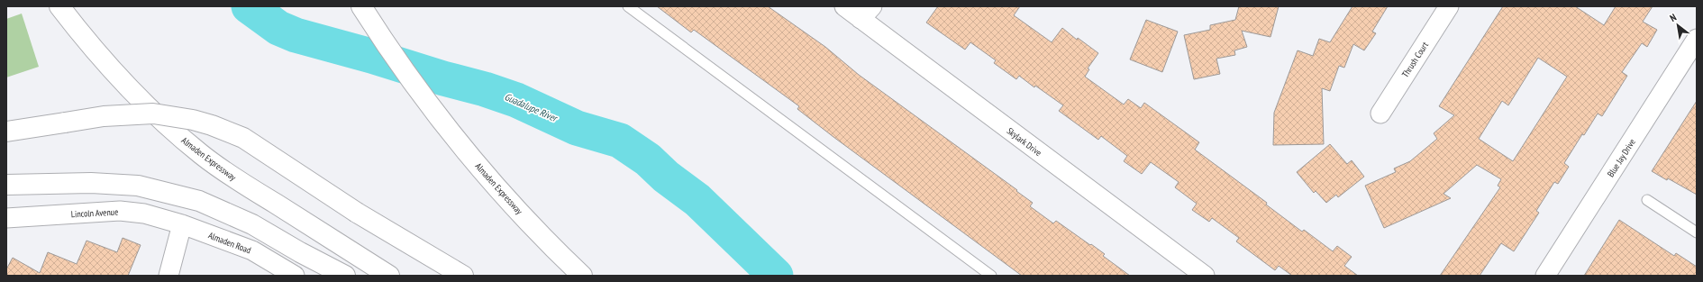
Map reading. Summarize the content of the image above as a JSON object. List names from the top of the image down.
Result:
{
  "streets": {
    "main road": ["Almaden Expressway"],
    "street": [
      "Thrush Court",
      "Skylark Drive",
      "Blue Jay Drive",
      "Lincoln Avenue",
      "Almaden Road"
    ]
  },
  "crossings": [
    ["Lincoln Avenue", "Almaden Road"]
  ],
  "water": ["Guadalupe River"],
  "north": "top left"
}
